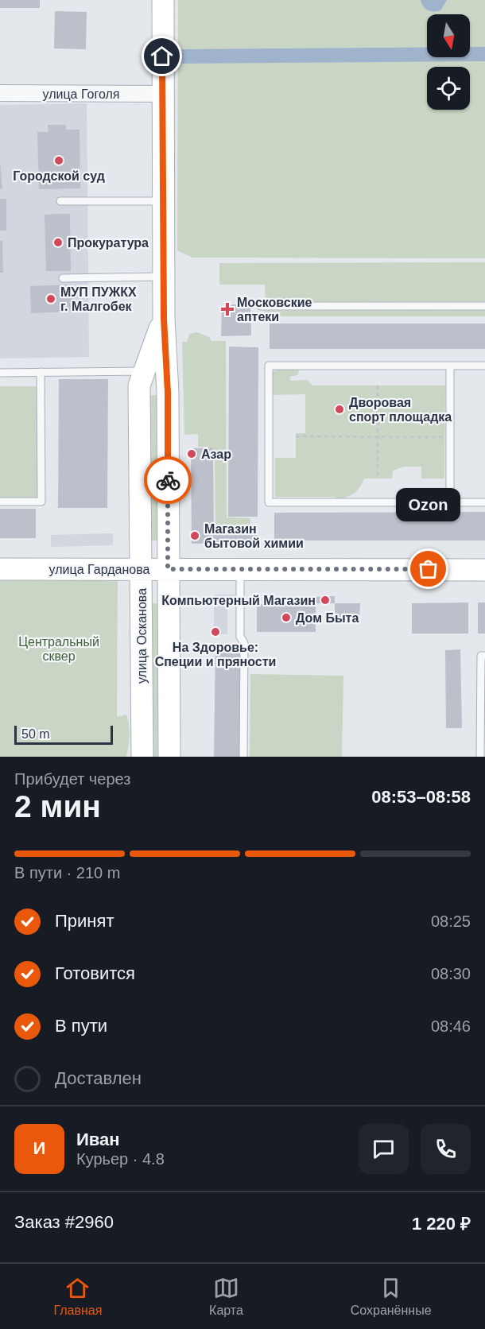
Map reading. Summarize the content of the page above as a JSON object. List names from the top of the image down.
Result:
{
  "streets": {
    "street": ["улица Гоголя", "улица Гарданова", "улица Осканова"]
  },
  "crossings": [
    ["улица Гоголя", "улица Осканова"],
    ["улица Гарданова", "улица Осканова"]
  ],
  "parks": ["Центральный сквер"],
  "places": {
    "other": [
      "Городской суд",
      "Прокуратура",
      "МУП ПУЖКХ г. Малгобек",
      "Дворовая спорт площадка",
      "Азар",
      "Магазин бытовой химии",
      "Ozon",
      "Компьютерный Магазин",
      "Дом Быта",
      "На Здоровье: Специи и пряности"
    ],
    "health": ["Московские аптеки"]
  },
  "scale_bar": "50 m",
  "north": "bottom",
  "page": {
    "bubble": "Ozon",
    "scale": "50 m",
    "heading": ["2 мин", "Прибудет через", "08:53–08:58"],
    "panel": [
      "Иван",
      "Курьер · 4.8",
      "Заказ #2960",
      "1 220 ₽"
    ],
    "bar": "В пути · 210 m",
    "list": [
      ["Принят", "08:25"],
      ["Готовится", "08:30"],
      ["В пути", "08:46"],
      "Доставлен"
    ],
    "round": "И",
    "tabs": ["Главная", "Карта", "Сохранённые"]
  }
}
